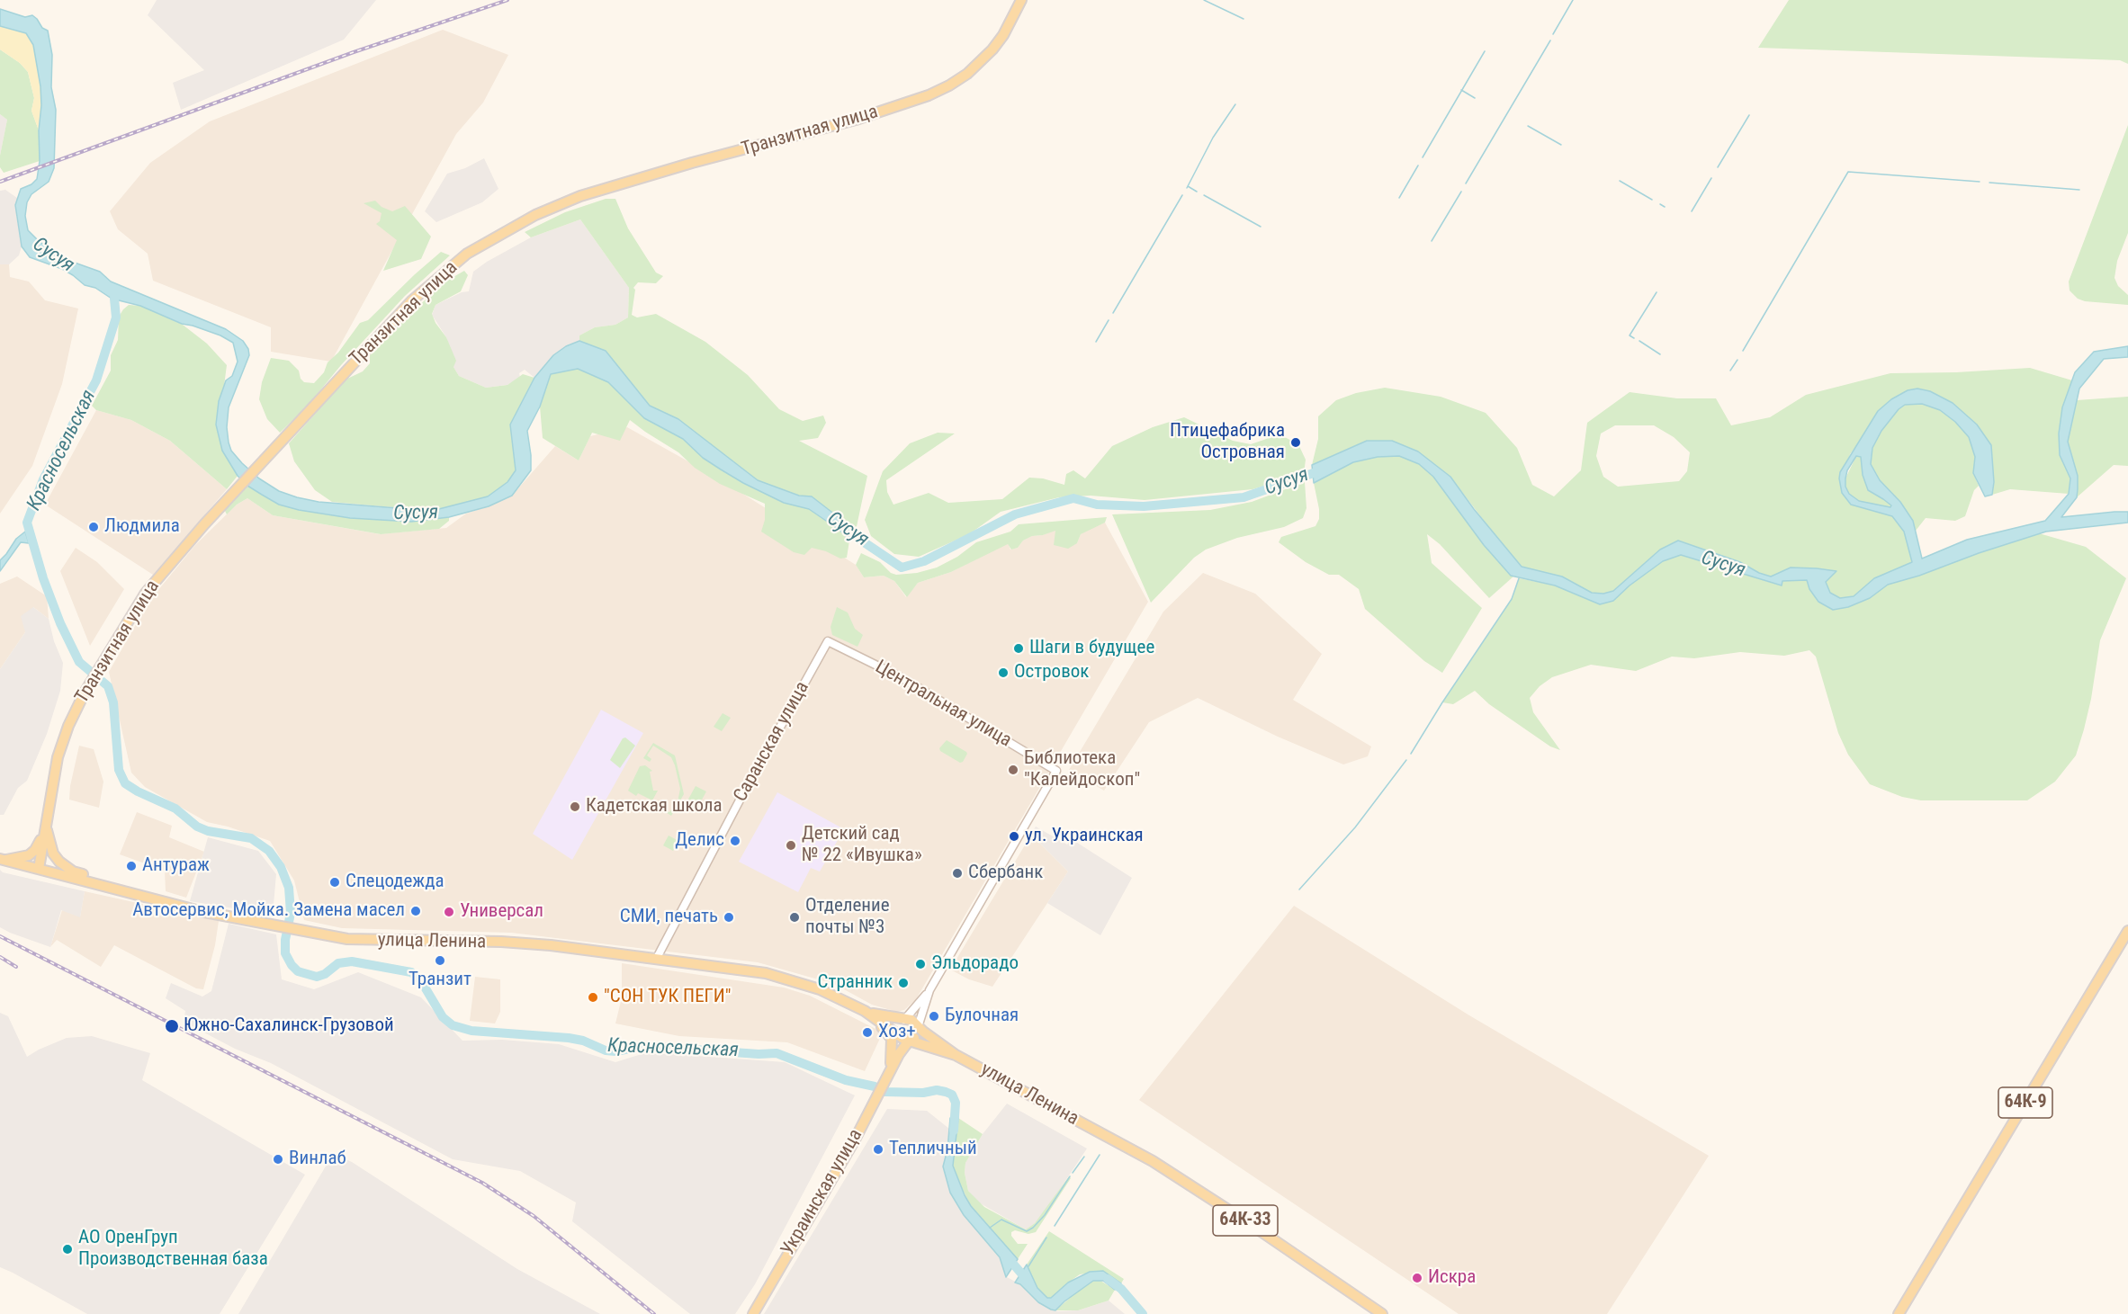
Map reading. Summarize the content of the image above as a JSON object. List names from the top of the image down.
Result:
{
  "streets": {
    "main road": [
      "Транзитная улица",
      "улица Ленина",
      "64К-9",
      "Украинская улица",
      "64К-33"
    ],
    "street": ["Центральная улица", "Саранская улица"]
  },
  "crossings": [
    ["Транзитная улица", "улица Ленина"],
    ["Центральная улица", "Саранская улица"],
    ["Центральная улица", "Украинская улица"],
    ["Саранская улица", "улица Ленина"],
    ["улица Ленина", "Украинская улица"]
  ],
  "water": ["Сусуя", "Красносельская"],
  "places": [
    "Птицефабрика Островная",
    "Людмила",
    "Шаги в будущее",
    "Островок",
    "Библиотека \"Калейдоскоп\"",
    "Кадетская школа",
    "ул. Украинская",
    "Делис",
    "Детский сад № 22 «Ивушка»",
    "Антураж",
    "Сбербанк",
    "Спецодежда",
    "Автосервис, Мойка. Замена масел",
    "Универсал",
    "СМИ, печать",
    "Отделение почты №3",
    "Транзит",
    "Эльдорадо",
    "Странник",
    "\"СОН ТУК ПЕГИ\"",
    "Булочная",
    "Южно-Сахалинск-Грузовой",
    "Хоз+",
    "Тепличный",
    "Винлаб",
    "АО ОренГруп Производственная база",
    "Искра"
  ]
}
